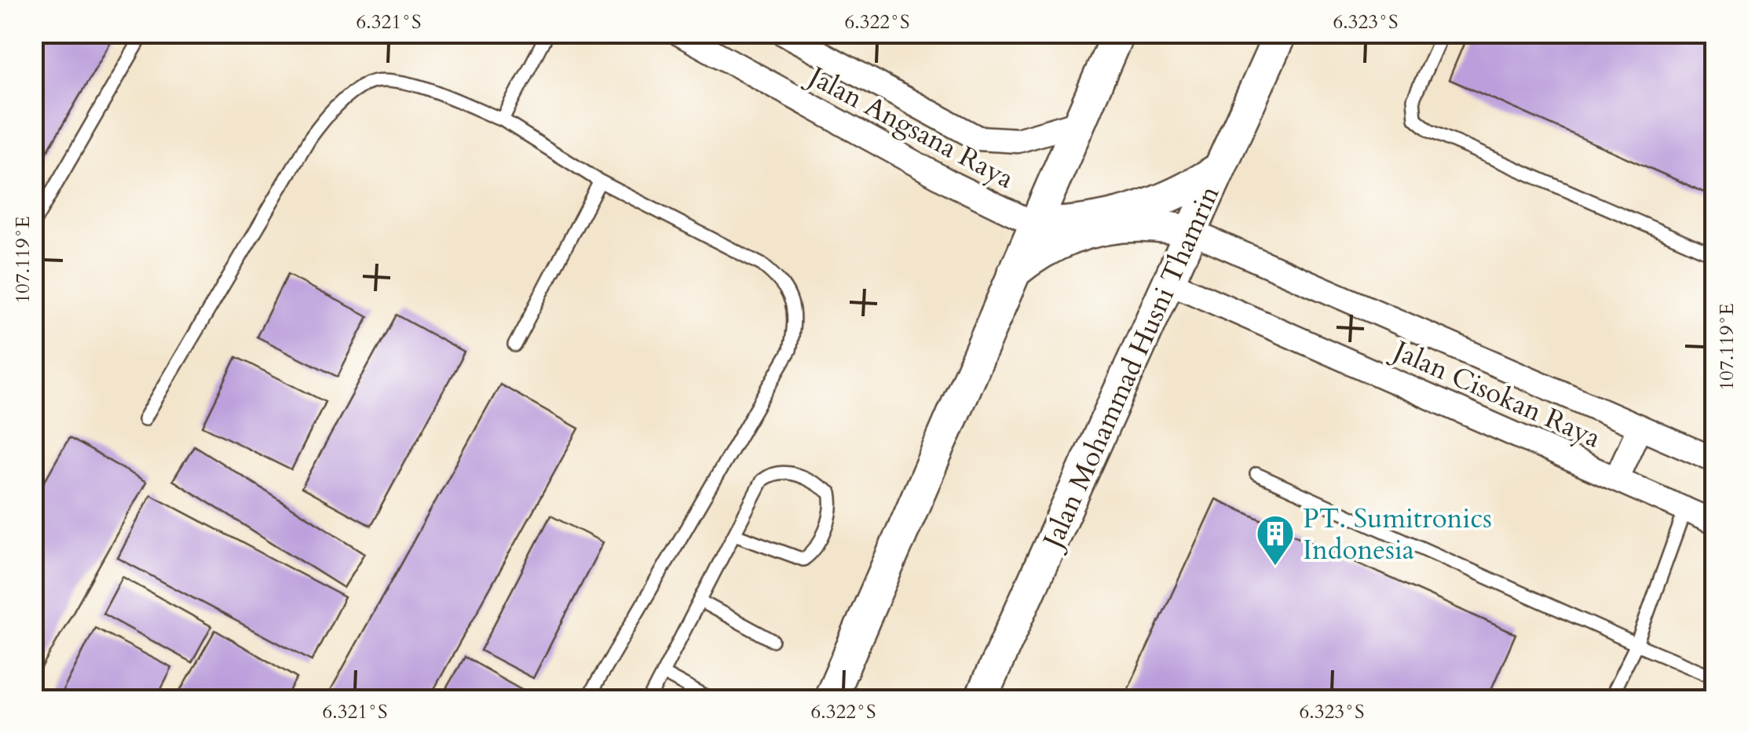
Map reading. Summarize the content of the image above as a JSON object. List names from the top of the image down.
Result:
{
  "streets": {
    "street": ["Jalan Angsana Raya", "Jalan Mohammad Husni Thamrin", "Jalan Cisokan Raya"]
  },
  "crossings": [
    ["Jalan Mohammad Husni Thamrin", "Jalan Cisokan Raya"]
  ],
  "places": {
    "building": ["PT. Sumitronics Indonesia"]
  },
  "coordinates": [
    "6.321°S",
    "6.322°S",
    "6.323°S",
    "107.119°E"
  ]
}
